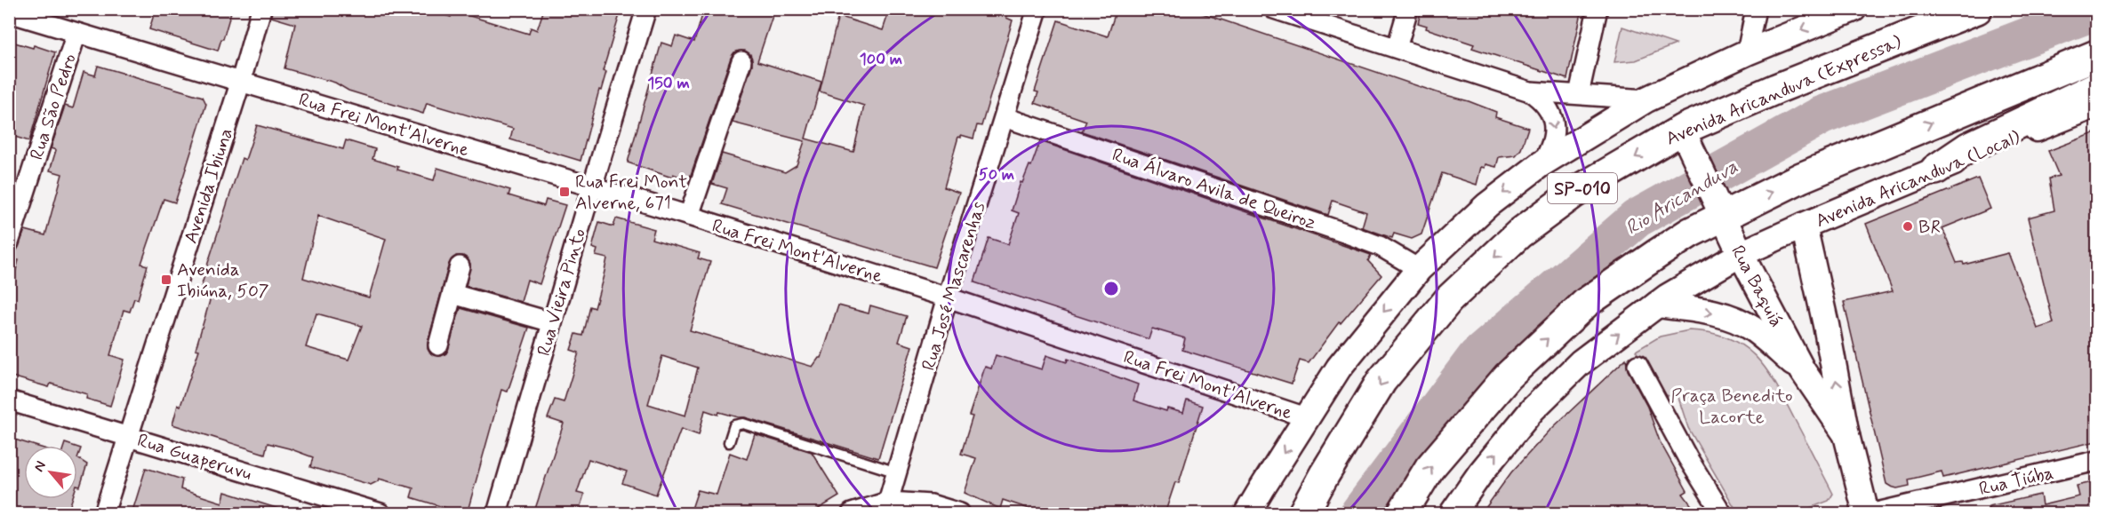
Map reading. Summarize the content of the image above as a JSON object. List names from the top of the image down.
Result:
{
  "streets": {
    "highway": ["Avenida Aricanduva (Expressa)", "SP-010"],
    "main road": ["Avenida Aricanduva (Local)", "Rua Baquiá"],
    "street": [
      "Rua São Pedro",
      "Rua Frei Mont'Alverne",
      "Avenida Ibiuna",
      "Rua Álvaro Avila de Queiroz",
      "Rua José Mascarenhas",
      "Rua Vieira Pinto",
      "Rua Guaperuvu",
      "Rua Tiúba"
    ]
  },
  "crossings": [
    ["Avenida Aricanduva (Expressa)", "Rua Baquiá"],
    ["Rua São Pedro", "Rua Frei Mont'Alverne"],
    ["Rua Frei Mont'Alverne", "Avenida Ibiuna"],
    ["Rua Frei Mont'Alverne", "Rua José Mascarenhas"],
    ["Rua Frei Mont'Alverne", "Rua Vieira Pinto"],
    ["Avenida Aricanduva (Local)", "Rua Baquiá"],
    ["Avenida Ibiuna", "Rua Guaperuvu"],
    ["Rua Álvaro Avila de Queiroz", "Rua José Mascarenhas"]
  ],
  "water": ["Rio Aricanduva"],
  "parks": ["Praça Benedito Lacorte"],
  "places": {
    "transit": ["Rua Frei Mont Alverne, 671", "Avenida Ibiúna, 507"],
    "other": ["BR"]
  },
  "north": "top left",
  "rings": ["100 m", "150 m", "50 m"]
}
